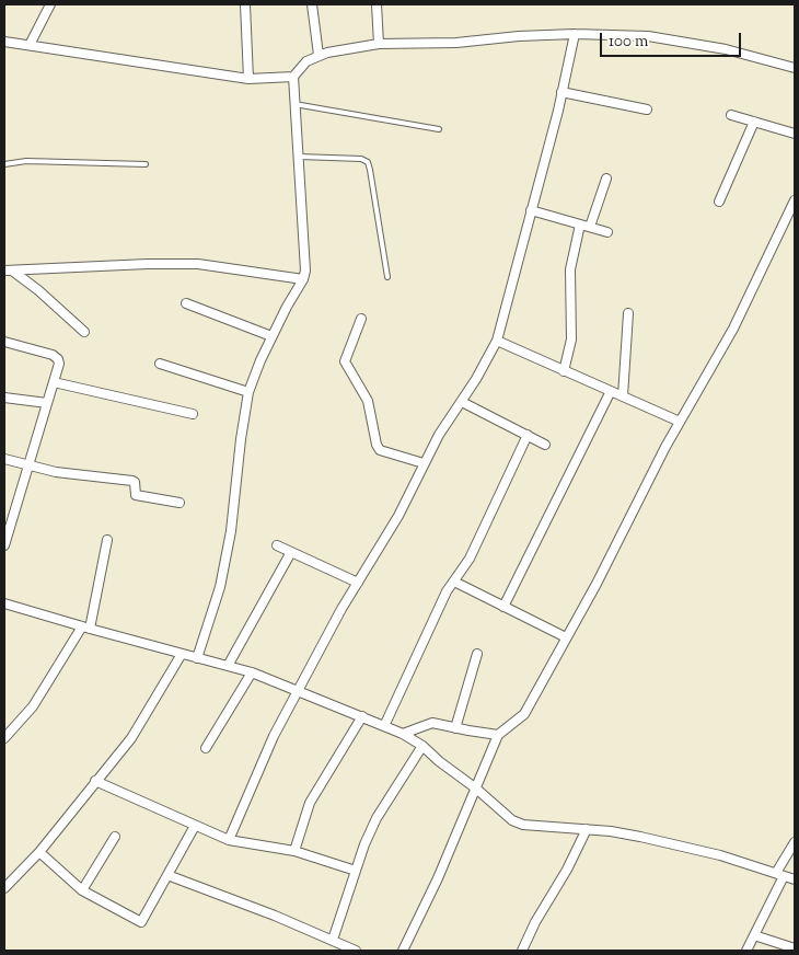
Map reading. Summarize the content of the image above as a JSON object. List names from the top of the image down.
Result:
{
  "scale_bar": "100 m"
}
